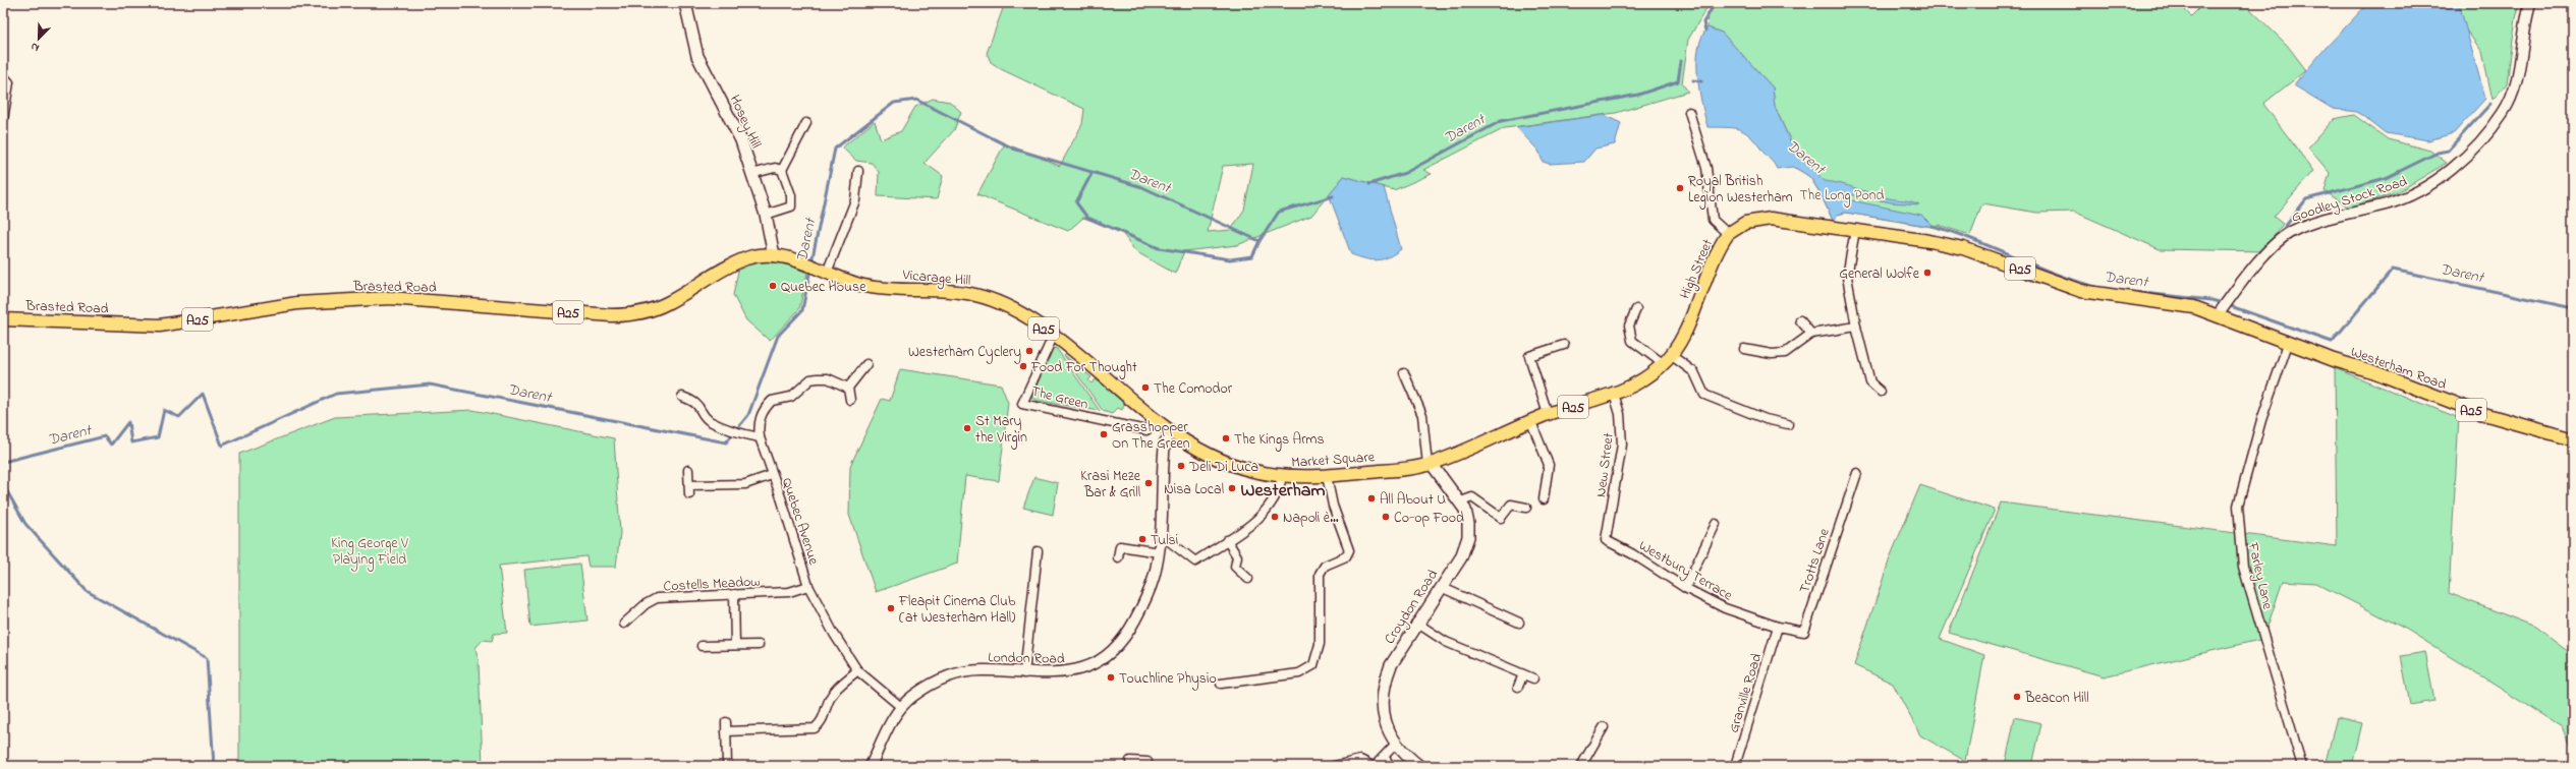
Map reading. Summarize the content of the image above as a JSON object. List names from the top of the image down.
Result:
{
  "streets": {
    "main road": [
      "Hosey Hill",
      "High Street",
      "A25",
      "Vicarage Hill",
      "Brasted Road",
      "Westerham Road",
      "Market Square",
      "Croydon Road"
    ],
    "street": [
      "Goodley Stock Road",
      "The Green",
      "New Street",
      "Quebec Avenue",
      "Trotts Lane",
      "Westbury Terrace",
      "Farley Lane",
      "Costells Meadow",
      "London Road",
      "Granville Road"
    ]
  },
  "crossings": [
    ["Hosey Hill", "A25"],
    ["Hosey Hill", "Brasted Road"],
    ["Goodley Stock Road", "High Street"],
    ["Goodley Stock Road", "Westerham Road"],
    ["High Street", "Westerham Road"],
    ["High Street", "Market Square"],
    ["High Street", "New Street"],
    ["High Street", "Croydon Road"],
    ["A25", "Vicarage Hill"],
    ["A25", "Brasted Road"],
    ["Vicarage Hill", "The Green"],
    ["Vicarage Hill", "Market Square"],
    ["Vicarage Hill", "London Road"],
    ["Westerham Road", "Farley Lane"],
    ["Market Square", "Croydon Road"],
    ["Market Square", "London Road"],
    ["New Street", "Westbury Terrace"],
    ["Quebec Avenue", "Costells Meadow"],
    ["Quebec Avenue", "London Road"],
    ["Trotts Lane", "Westbury Terrace"],
    ["Trotts Lane", "Granville Road"],
    ["Westbury Terrace", "Granville Road"]
  ],
  "districts": ["Westerham"],
  "water": ["Darent"],
  "parks": ["The Long Pond", "King George V Playing Field"],
  "places": [
    "Royal British Legion Westerham",
    "General Wolfe",
    "Quebec House",
    "Westerham Cyclery",
    "Food For Thought",
    "The Comodor",
    "St Mary the Virgin",
    "Grasshopper On The Green",
    "The Kings Arms",
    "Deli Di Luca",
    "Krasi Meze Bar & Grill",
    "Nisa Local",
    "All About U",
    "Napoli è...",
    "Co-op Food",
    "Tulsi",
    "Fleapit Cinema Club (at Westerham Hall)",
    "Touchline Physio",
    "Beacon Hill"
  ],
  "north": "bottom left"
}
